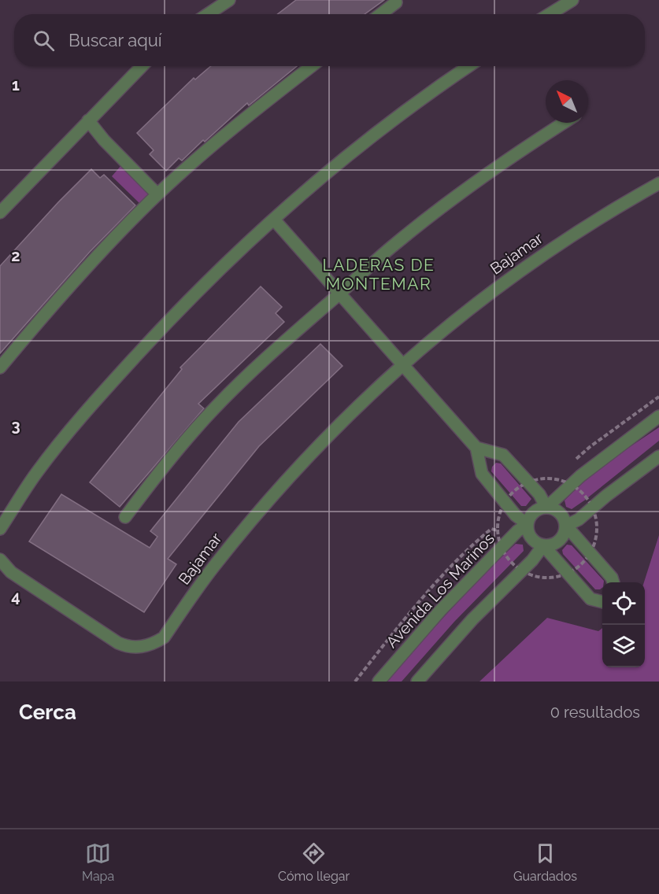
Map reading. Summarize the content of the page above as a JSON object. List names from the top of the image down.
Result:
{
  "streets": {
    "street": ["Bajamar", "Avenida Los Marinos"]
  },
  "districts": ["LADERAS DE MONTEMAR"],
  "north": "top left",
  "page": {
    "search": "Buscar aquí",
    "heading": ["Cerca", "0 resultados"],
    "nav": ["Mapa", "Cómo llegar", "Guardados"]
  },
  "grid": {
    "rows": [
      "1",
      "2",
      "3",
      "4"
    ]
  }
}
